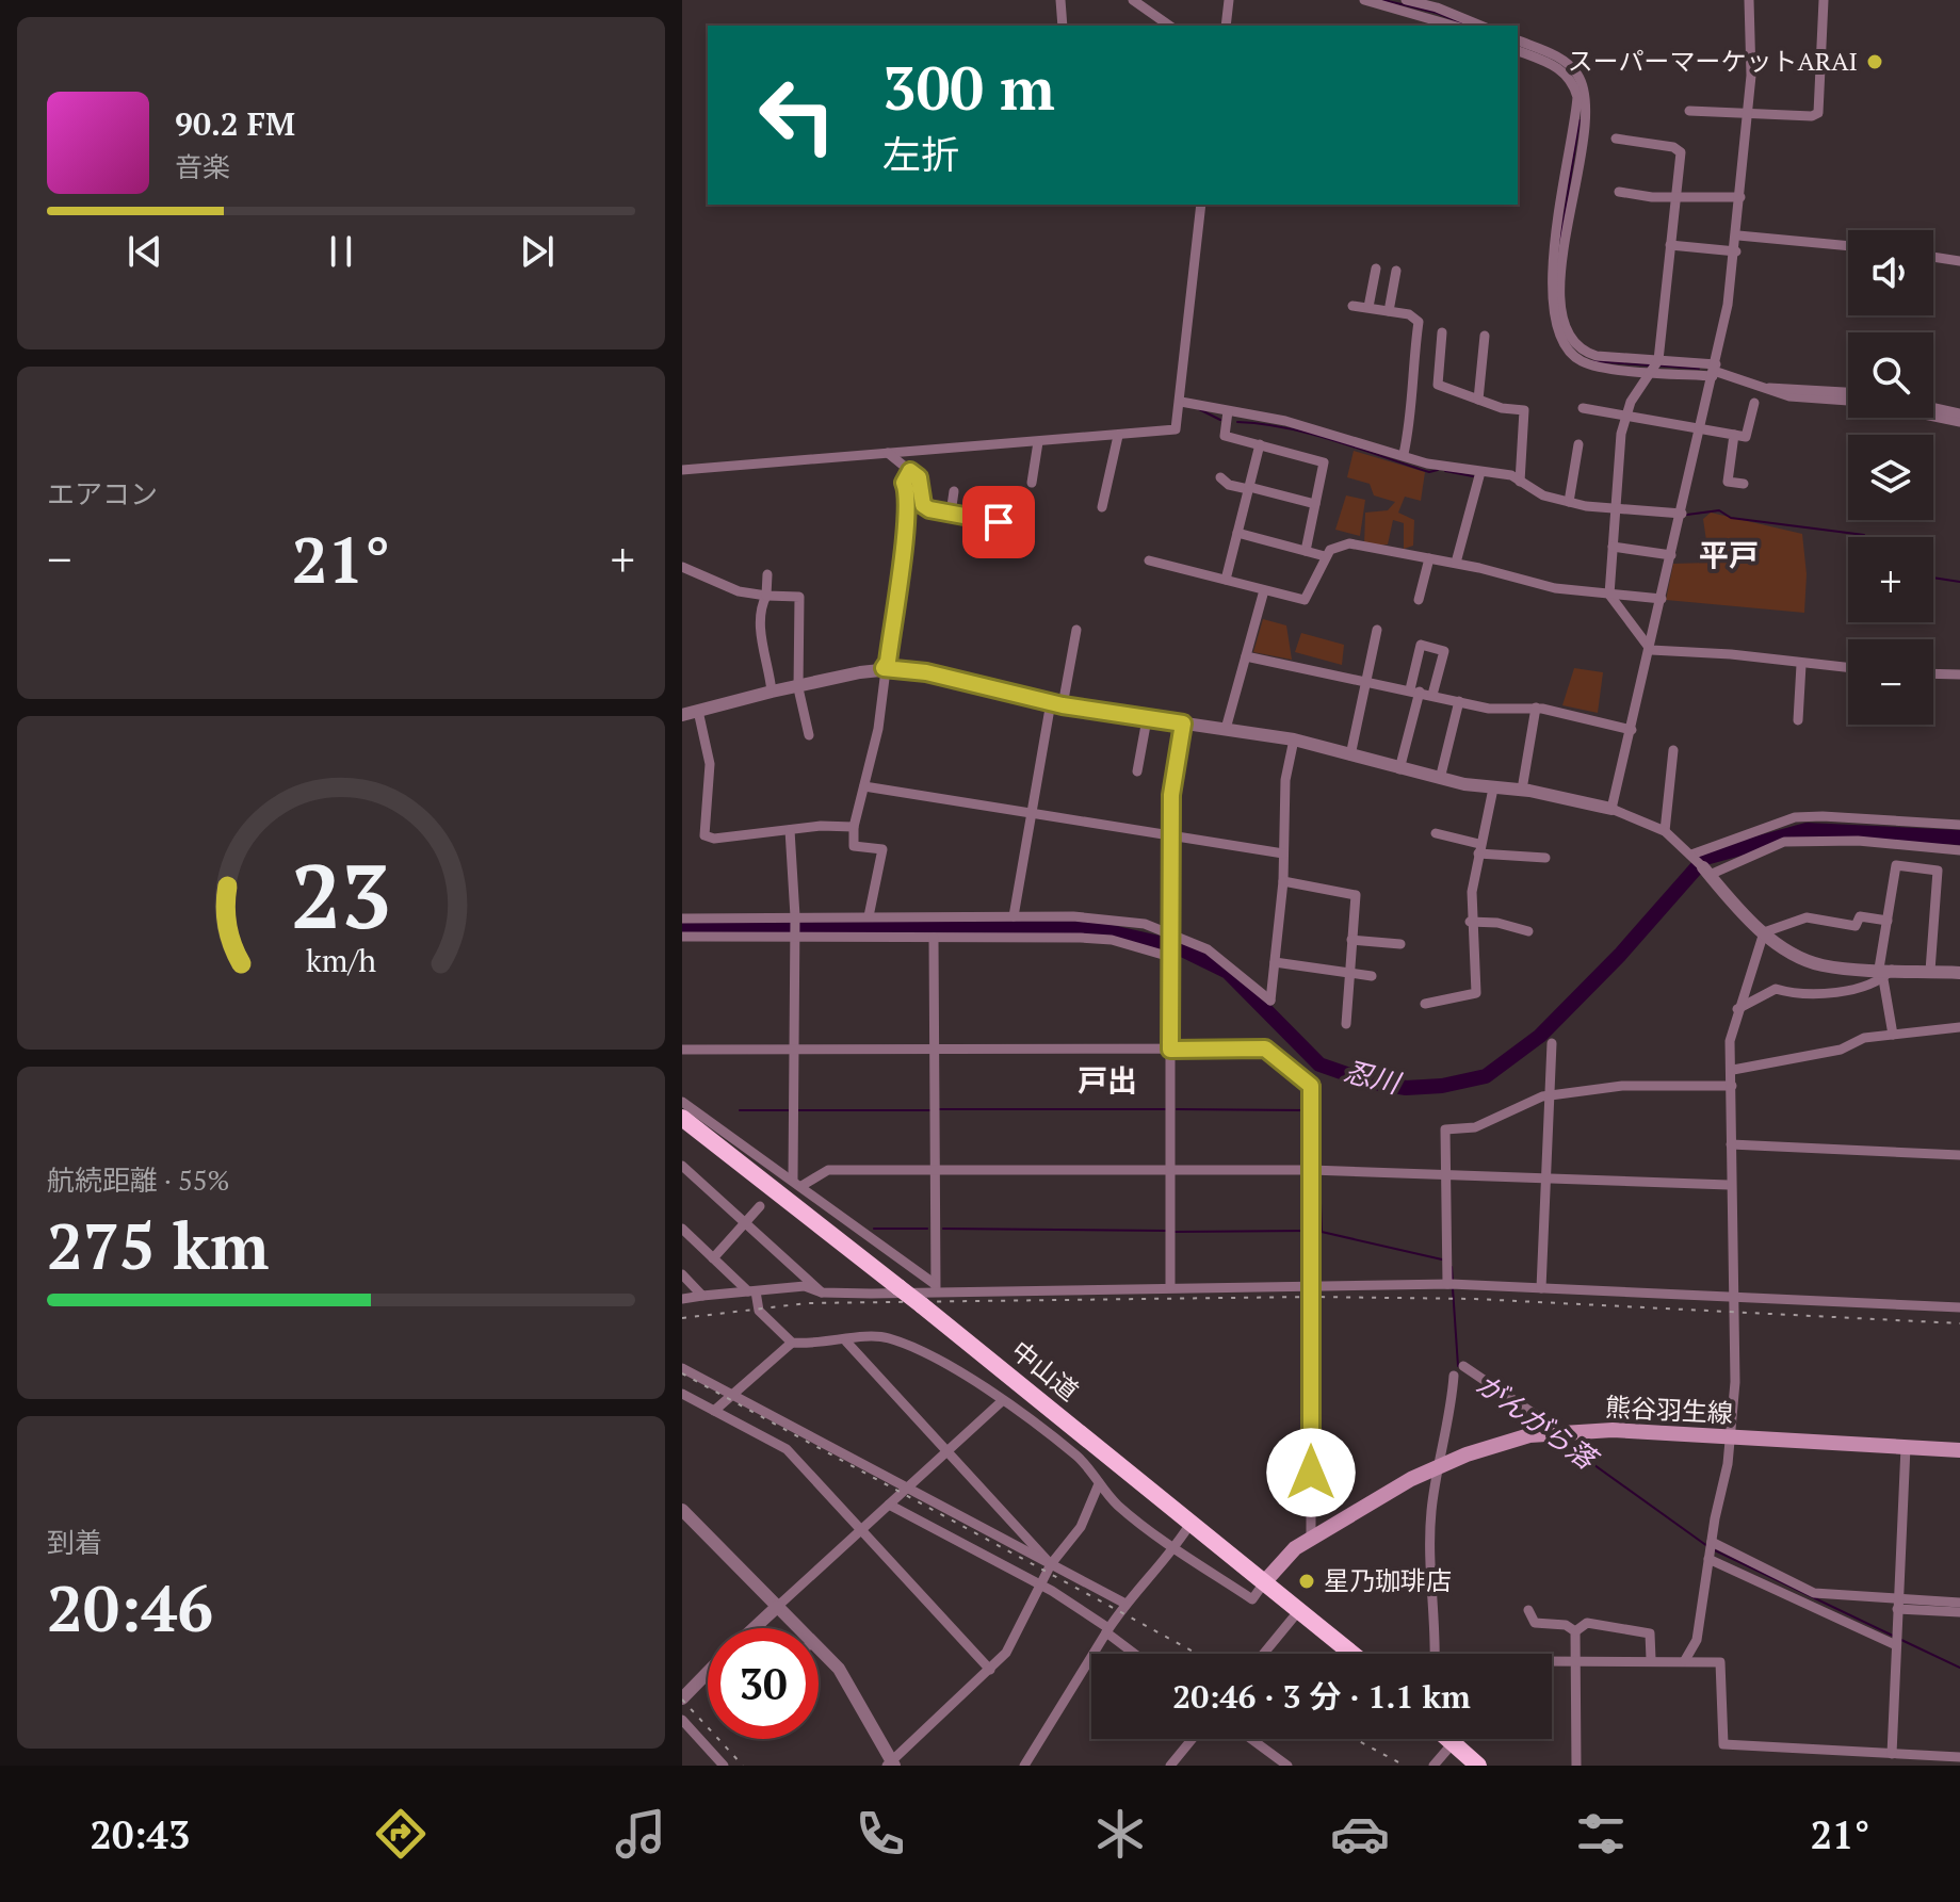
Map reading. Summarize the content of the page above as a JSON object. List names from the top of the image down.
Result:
{
  "streets": {
    "highway": ["中山道"],
    "main road": ["熊谷羽生線"]
  },
  "crossings": [
    ["中山道", "熊谷羽生線"]
  ],
  "districts": ["平戸", "戸出"],
  "water": ["忍川", "がんがら落"],
  "places": ["スーパーマーケットARAI", "星乃珈琲店"],
  "page": {
    "turn": ["300 m", "左折"],
    "song": ["90.2 FM", "音楽"],
    "map_buttons": ["+", "−"],
    "tile": [
      "エアコン",
      ["航続距離 · 55%", "275 km"],
      ["到着", "20:46"]
    ],
    "heat": ["−", "21°", "+"],
    "limit": "30",
    "trip": "20:46 · 3 分 · 1.1 km",
    "tabs": ["20:43", "21°"],
    "gauge": ["23", "km/h"]
  }
}
